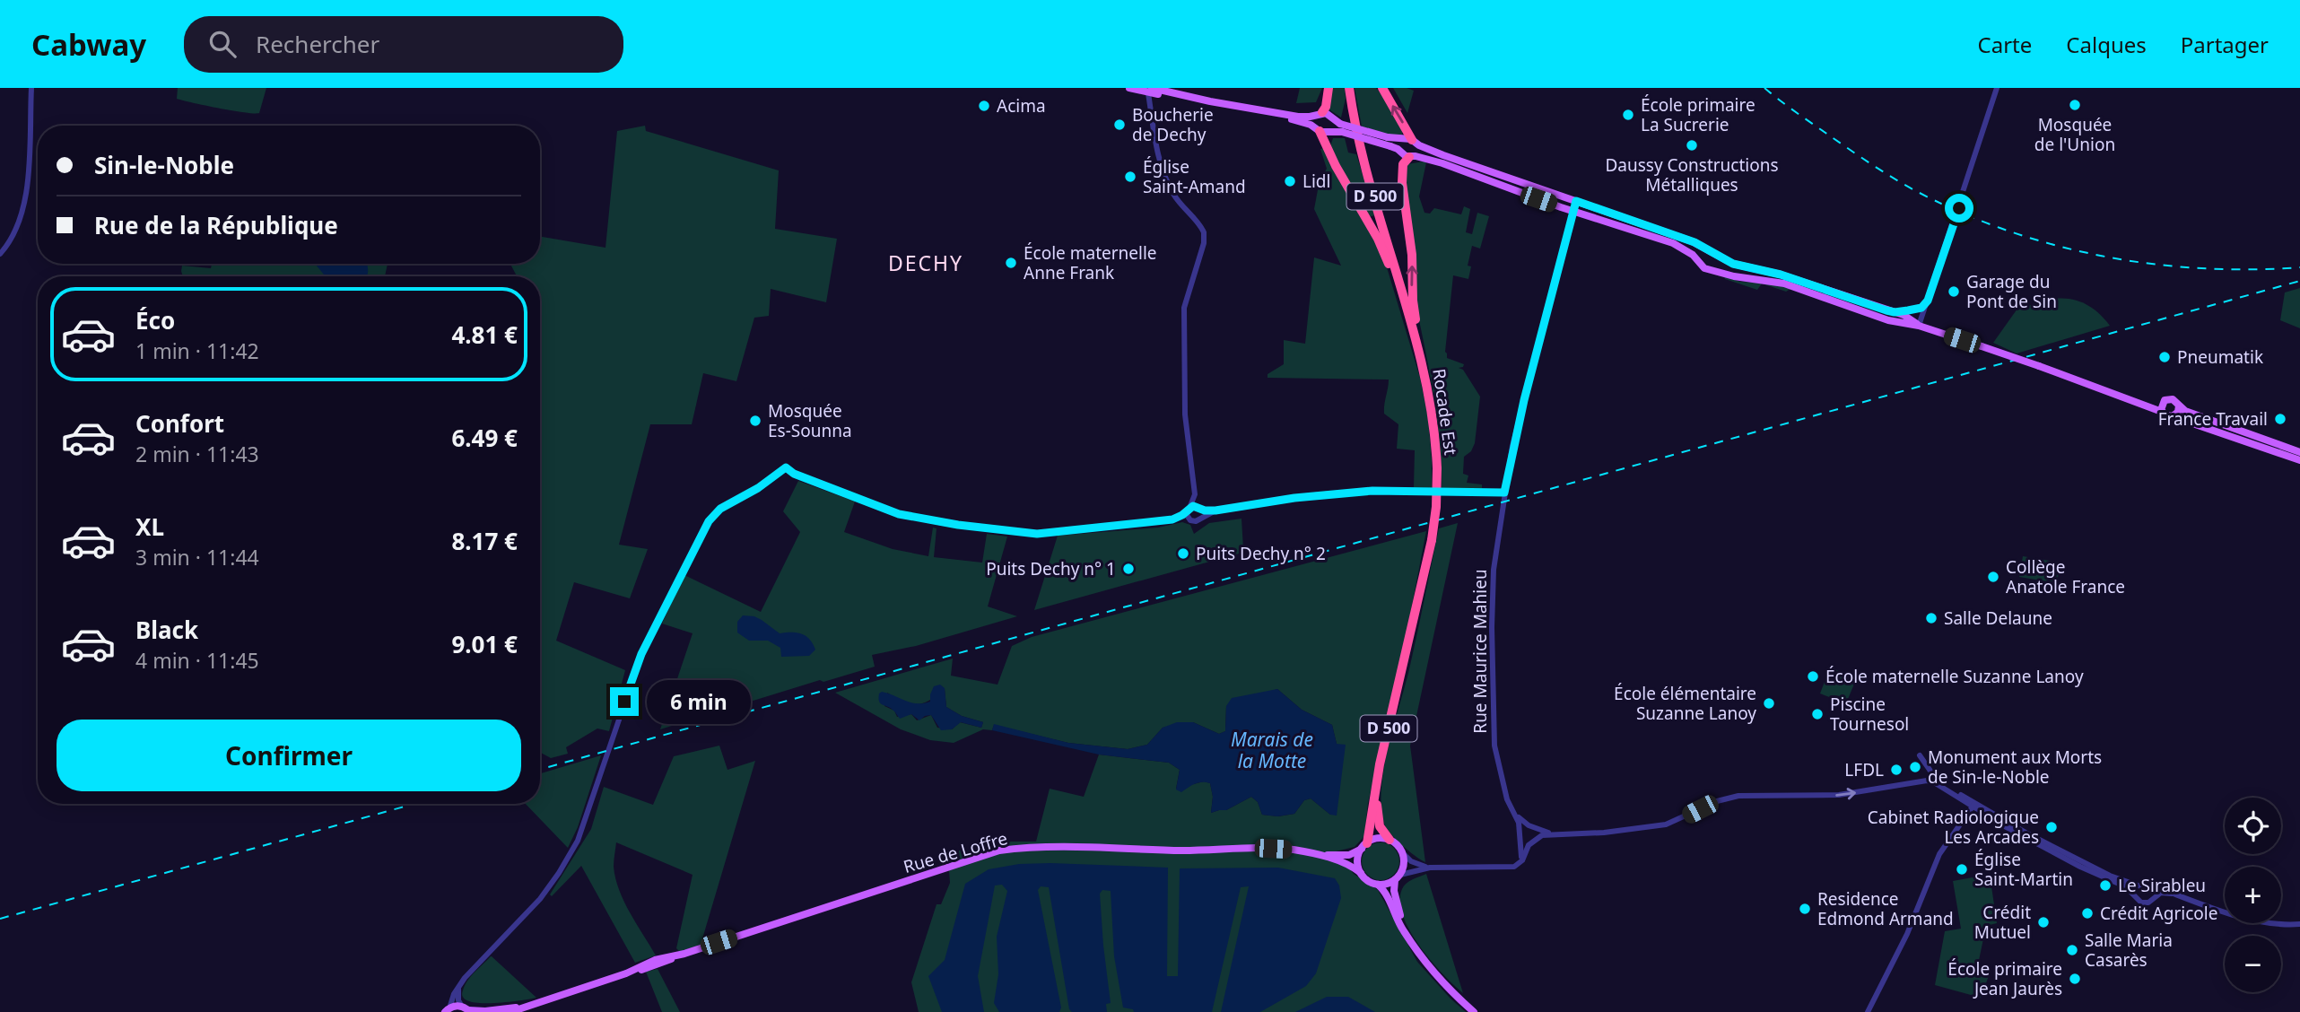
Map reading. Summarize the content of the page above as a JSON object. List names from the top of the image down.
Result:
{
  "streets": {
    "highway": ["D 500", "Rocade Est"],
    "main road": ["Rue de Loffre"],
    "street": ["Rue Maurice Mahieu"]
  },
  "crossings": [
    ["D 500", "Rocade Est"],
    ["D 500", "Rue de Loffre"]
  ],
  "districts": ["DECHY"],
  "water": ["Marais de la Motte"],
  "places": [
    "Mosquée de l'Union",
    "Acima",
    "École primaire La Sucrerie",
    "Boucherie de Dechy",
    "Daussy Constructions Métalliques",
    "Église Saint-Amand",
    "Lidl",
    "École maternelle Anne Frank",
    "Garage du Pont de Sin",
    "Pneumatik",
    "France Travail",
    "Mosquée Es-Sounna",
    "Puits Dechy n° 2",
    "Puits Dechy n° 1",
    "Collège Anatole France",
    "Salle Delaune",
    "École maternelle Suzanne Lanoy",
    "École élémentaire Suzanne Lanoy",
    "Piscine Tournesol",
    "Monument aux Morts de Sin-le-Noble",
    "LFDL",
    "Cabinet Radiologique Les Arcades",
    "Église Saint-Martin",
    "Le Sirableu",
    "Residence Edmond Armand",
    "Crédit Agricole",
    "Crédit Mutuel",
    "Salle Maria Casarès",
    "École primaire Jean Jaurès"
  ],
  "page": {
    "header": "Cabway",
    "search": "Rechercher",
    "nav": ["Carte", "Calques", "Partager"],
    "banner": ["Sin-le-Noble", "Rue de la République"],
    "list": [
      {
        "name": "Éco",
        "note": "1 min · 11:42",
        "value": "4.81 €"
      },
      {
        "name": "Confort",
        "note": "2 min · 11:43",
        "value": "6.49 €"
      },
      {
        "name": "XL",
        "note": "3 min · 11:44",
        "value": "8.17 €"
      },
      {
        "name": "Black",
        "note": "4 min · 11:45",
        "value": "9.01 €"
      }
    ],
    "bubble": "6 min",
    "buttons": "Confirmer",
    "map_buttons": ["+", "−"]
  }
}
